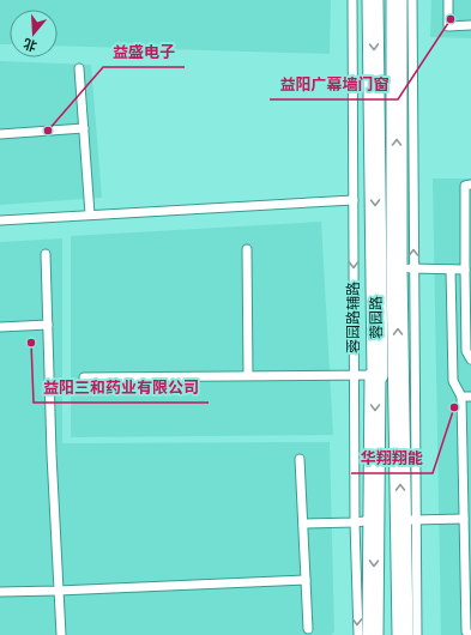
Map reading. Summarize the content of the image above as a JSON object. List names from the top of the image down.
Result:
{
  "streets": {
    "street": ["蓉园路"],
    "lane": ["蓉园路辅路"]
  },
  "crossings": [
    ["蓉园路辅路", "蓉园路"]
  ],
  "places": [
    "益阳广幕墙门窗",
    "益盛电子",
    "益阳三和药业有限公司",
    "华翔翔能"
  ],
  "north": "bottom"
}
